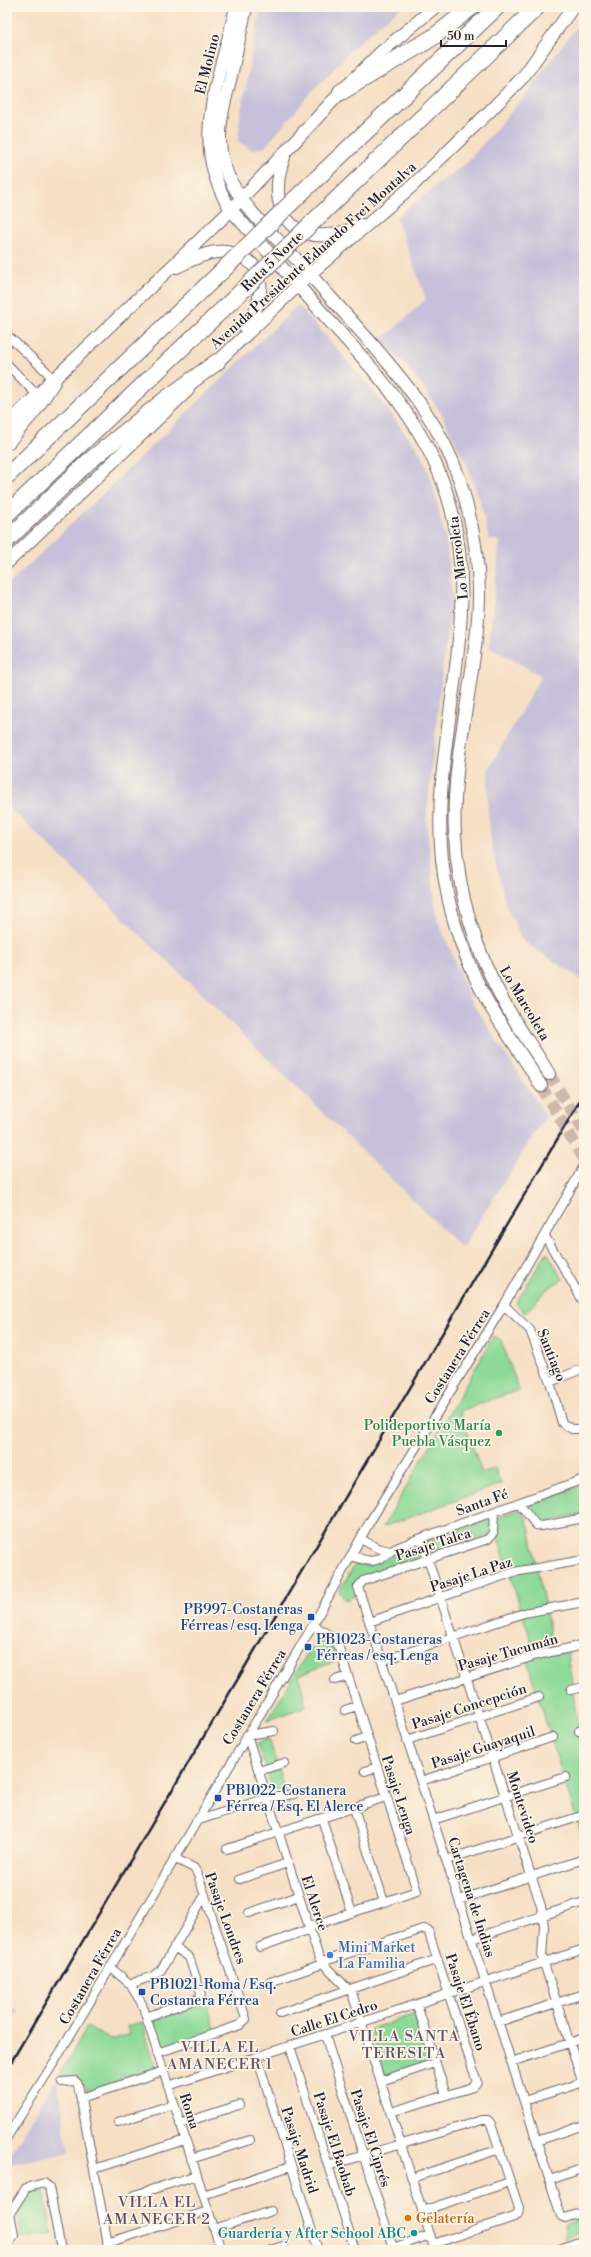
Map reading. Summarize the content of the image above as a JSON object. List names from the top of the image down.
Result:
{
  "streets": {
    "highway": ["Ruta 5 Norte"],
    "main road": ["El Molino", "Avenida Presidente Eduardo Frei Montalva", "Lo Marcoleta"],
    "street": [
      "Santiago",
      "Costanera Férrea",
      "Santa Fé",
      "Pasaje Talca",
      "Pasaje La Paz",
      "Pasaje Tucumán",
      "Pasaje Concepción",
      "Pasaje Guayaquil",
      "Pasaje Lenga",
      "Montevideo",
      "Cartagena de Indias",
      "El Alerce",
      "Pasaje Londres",
      "Pasaje El Ébano",
      "Calle El Cedro",
      "Roma",
      "Pasaje El Ciprés",
      "Pasaje El Baobab",
      "Pasaje Madrid"
    ]
  },
  "crossings": [
    ["El Molino", "Lo Marcoleta"],
    ["Avenida Presidente Eduardo Frei Montalva", "Lo Marcoleta"],
    ["Santiago", "Costanera Férrea"],
    ["Costanera Férrea", "Santa Fé"],
    ["Costanera Férrea", "Pasaje Lenga"],
    ["Costanera Férrea", "El Alerce"],
    ["Costanera Férrea", "Pasaje Londres"],
    ["Costanera Férrea", "Roma"],
    ["Santa Fé", "Pasaje Talca"],
    ["Santa Fé", "Montevideo"],
    ["Pasaje Talca", "Montevideo"],
    ["Pasaje Talca", "Cartagena de Indias"],
    ["Pasaje La Paz", "Montevideo"],
    ["Pasaje La Paz", "Cartagena de Indias"],
    ["Pasaje Tucumán", "Montevideo"],
    ["Pasaje Tucumán", "Cartagena de Indias"],
    ["Pasaje Concepción", "Montevideo"],
    ["Pasaje Concepción", "Cartagena de Indias"],
    ["Pasaje Guayaquil", "Montevideo"],
    ["Pasaje Guayaquil", "Cartagena de Indias"],
    ["Montevideo", "Calle El Cedro"],
    ["Cartagena de Indias", "Calle El Cedro"],
    ["El Alerce", "Pasaje El Ébano"],
    ["El Alerce", "Calle El Cedro"],
    ["Pasaje Londres", "Roma"],
    ["Pasaje El Ébano", "Calle El Cedro"],
    ["Calle El Cedro", "Roma"],
    ["Calle El Cedro", "Pasaje El Ciprés"],
    ["Calle El Cedro", "Pasaje El Baobab"],
    ["Calle El Cedro", "Pasaje Madrid"]
  ],
  "districts": ["VILLA SANTA TERESITA", "VILLA EL AMANECER 1", "VILLA EL AMANECER 2"],
  "places": {
    "other": [
      "Polideportivo María Puebla Vásquez",
      "Mini Market La Familia",
      "Gelatería",
      "Guardería y After School ABC"
    ],
    "transit": [
      "PB997-Costaneras Férreas / esq. Lenga",
      "PB1023-Costaneras Férreas / esq. Lenga",
      "PB1022-Costanera Férrea / Esq. El Alerce",
      "PB1021-Roma / Esq. Costanera Férrea"
    ]
  },
  "scale_bar": "50 m"
}
